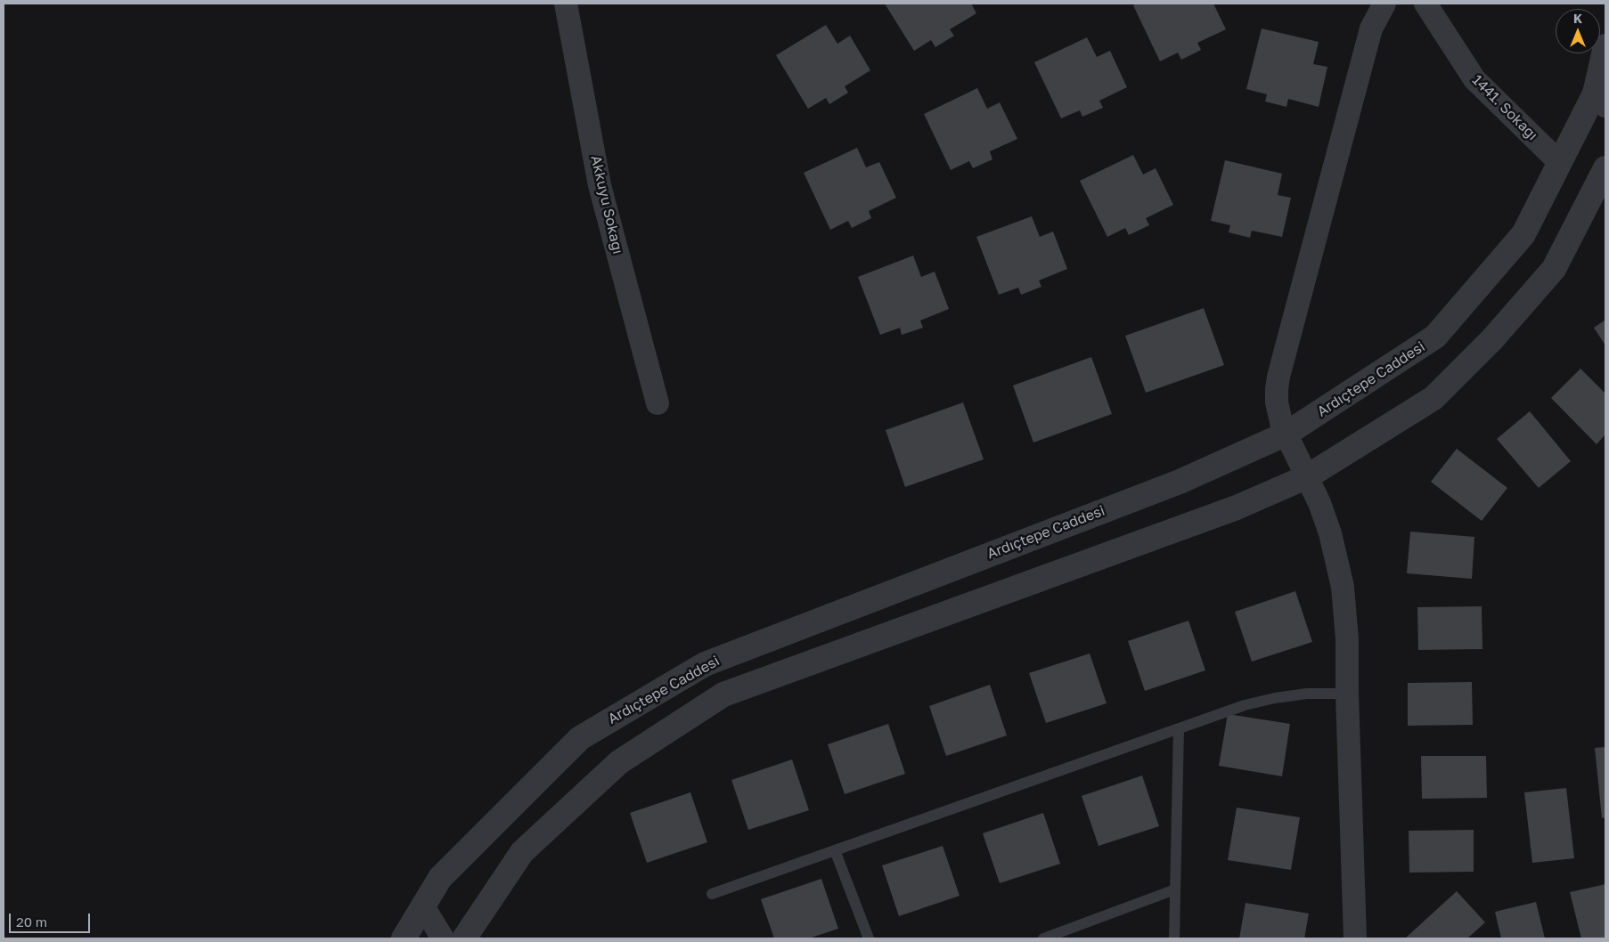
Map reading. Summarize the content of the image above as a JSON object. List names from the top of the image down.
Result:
{
  "streets": {
    "street": ["1441. Sokağı", "Akkuyu Sokağı", "Ardıçtepe Caddesi"]
  },
  "crossings": [
    ["1441. Sokağı", "Ardıçtepe Caddesi"]
  ],
  "scale_bar": "20 m",
  "north": "top"
}
